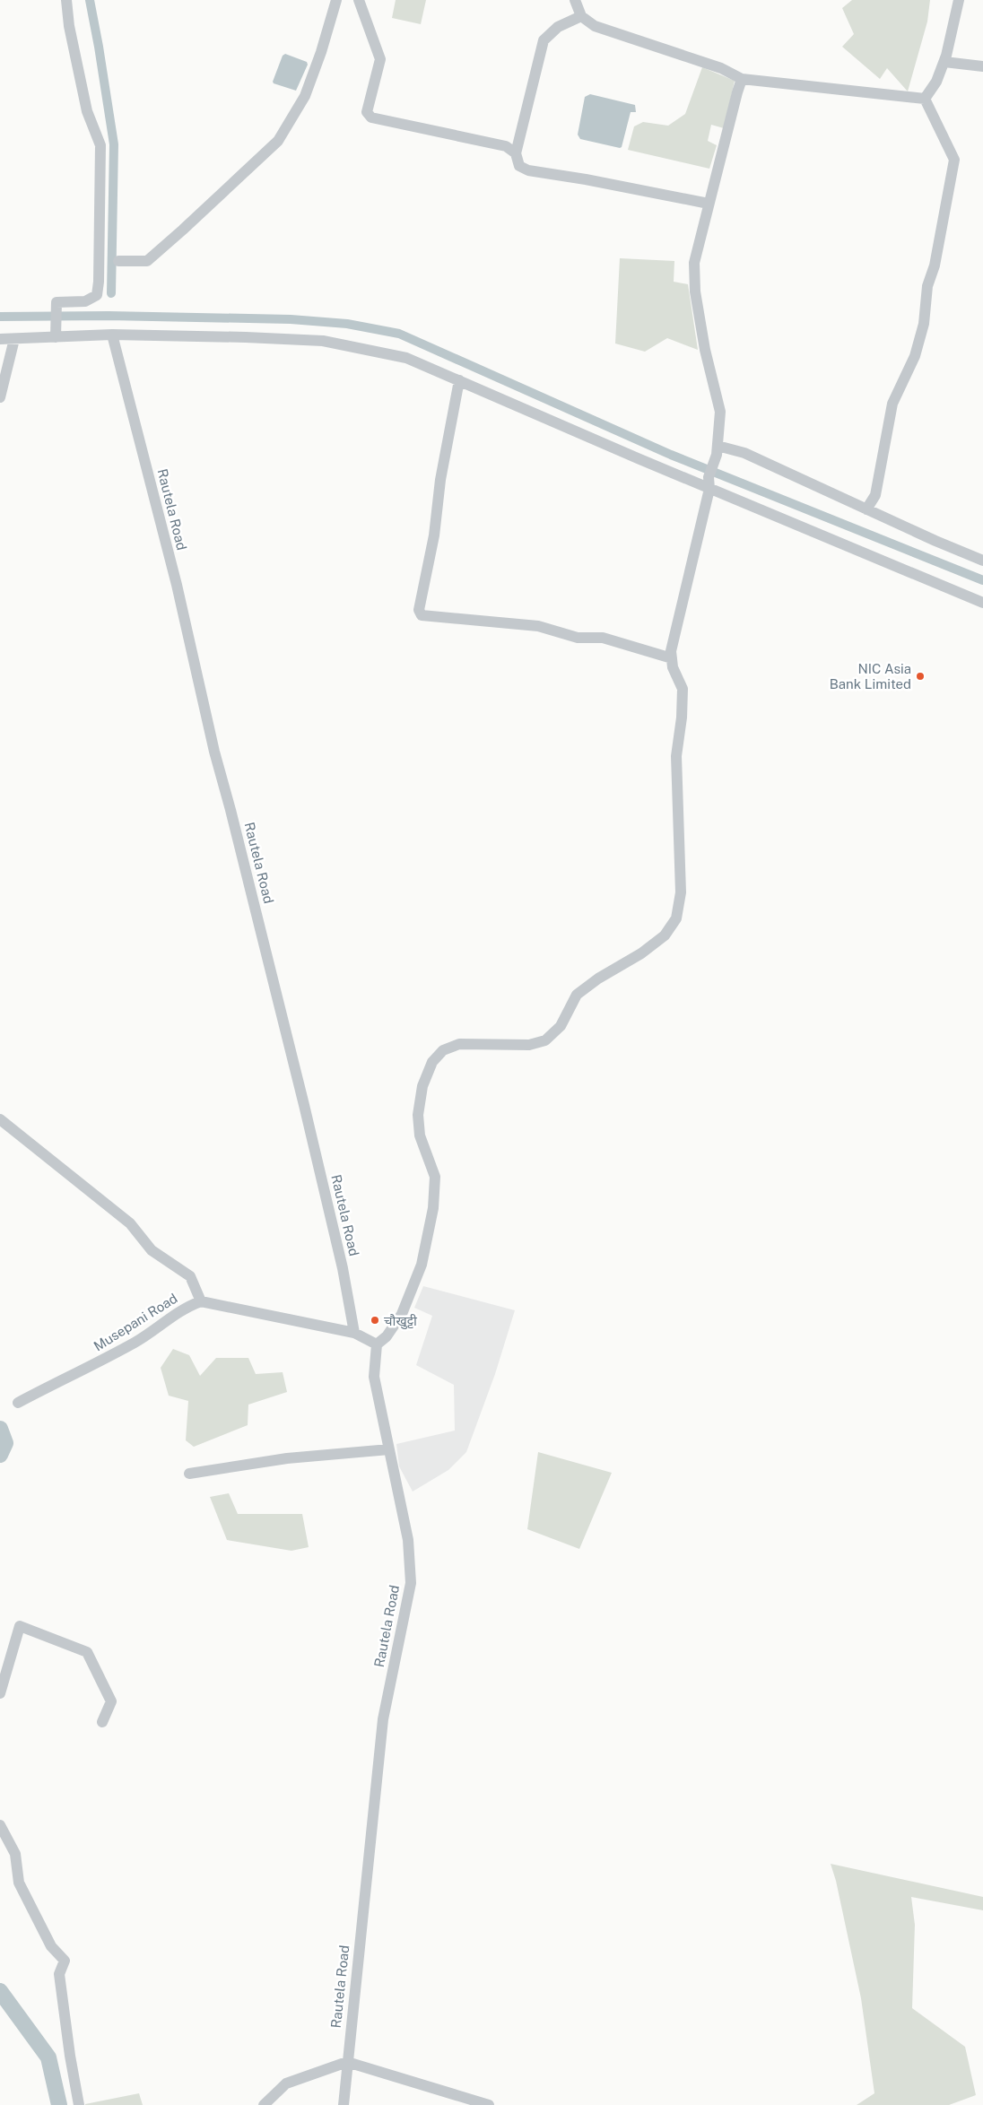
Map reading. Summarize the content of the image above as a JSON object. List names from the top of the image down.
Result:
{
  "streets": {
    "street": ["Rautela Road", "Musepani Road"]
  },
  "places": ["NIC Asia Bank Limited", "चौखुट्टी"]
}
